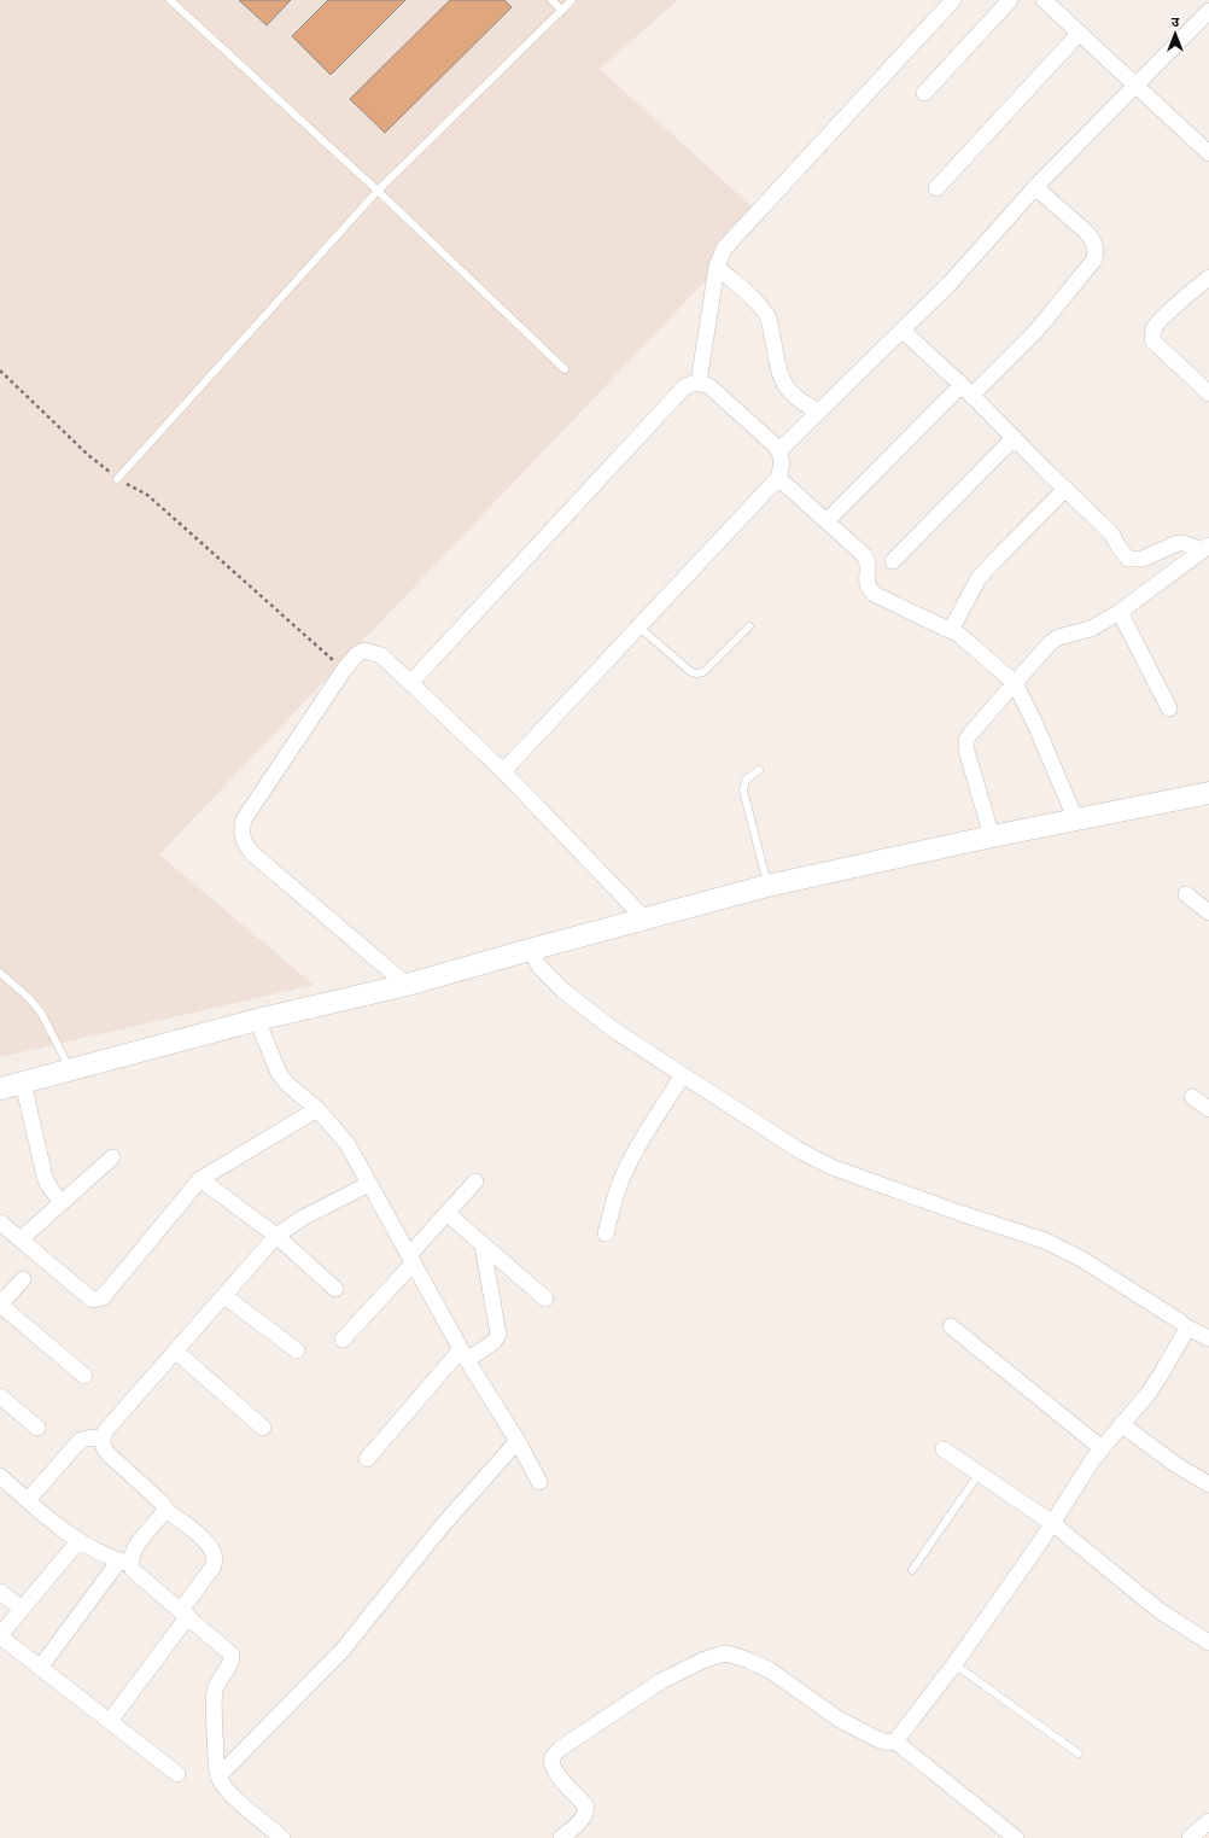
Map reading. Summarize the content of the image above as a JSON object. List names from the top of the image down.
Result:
{
  "north": "top"
}
